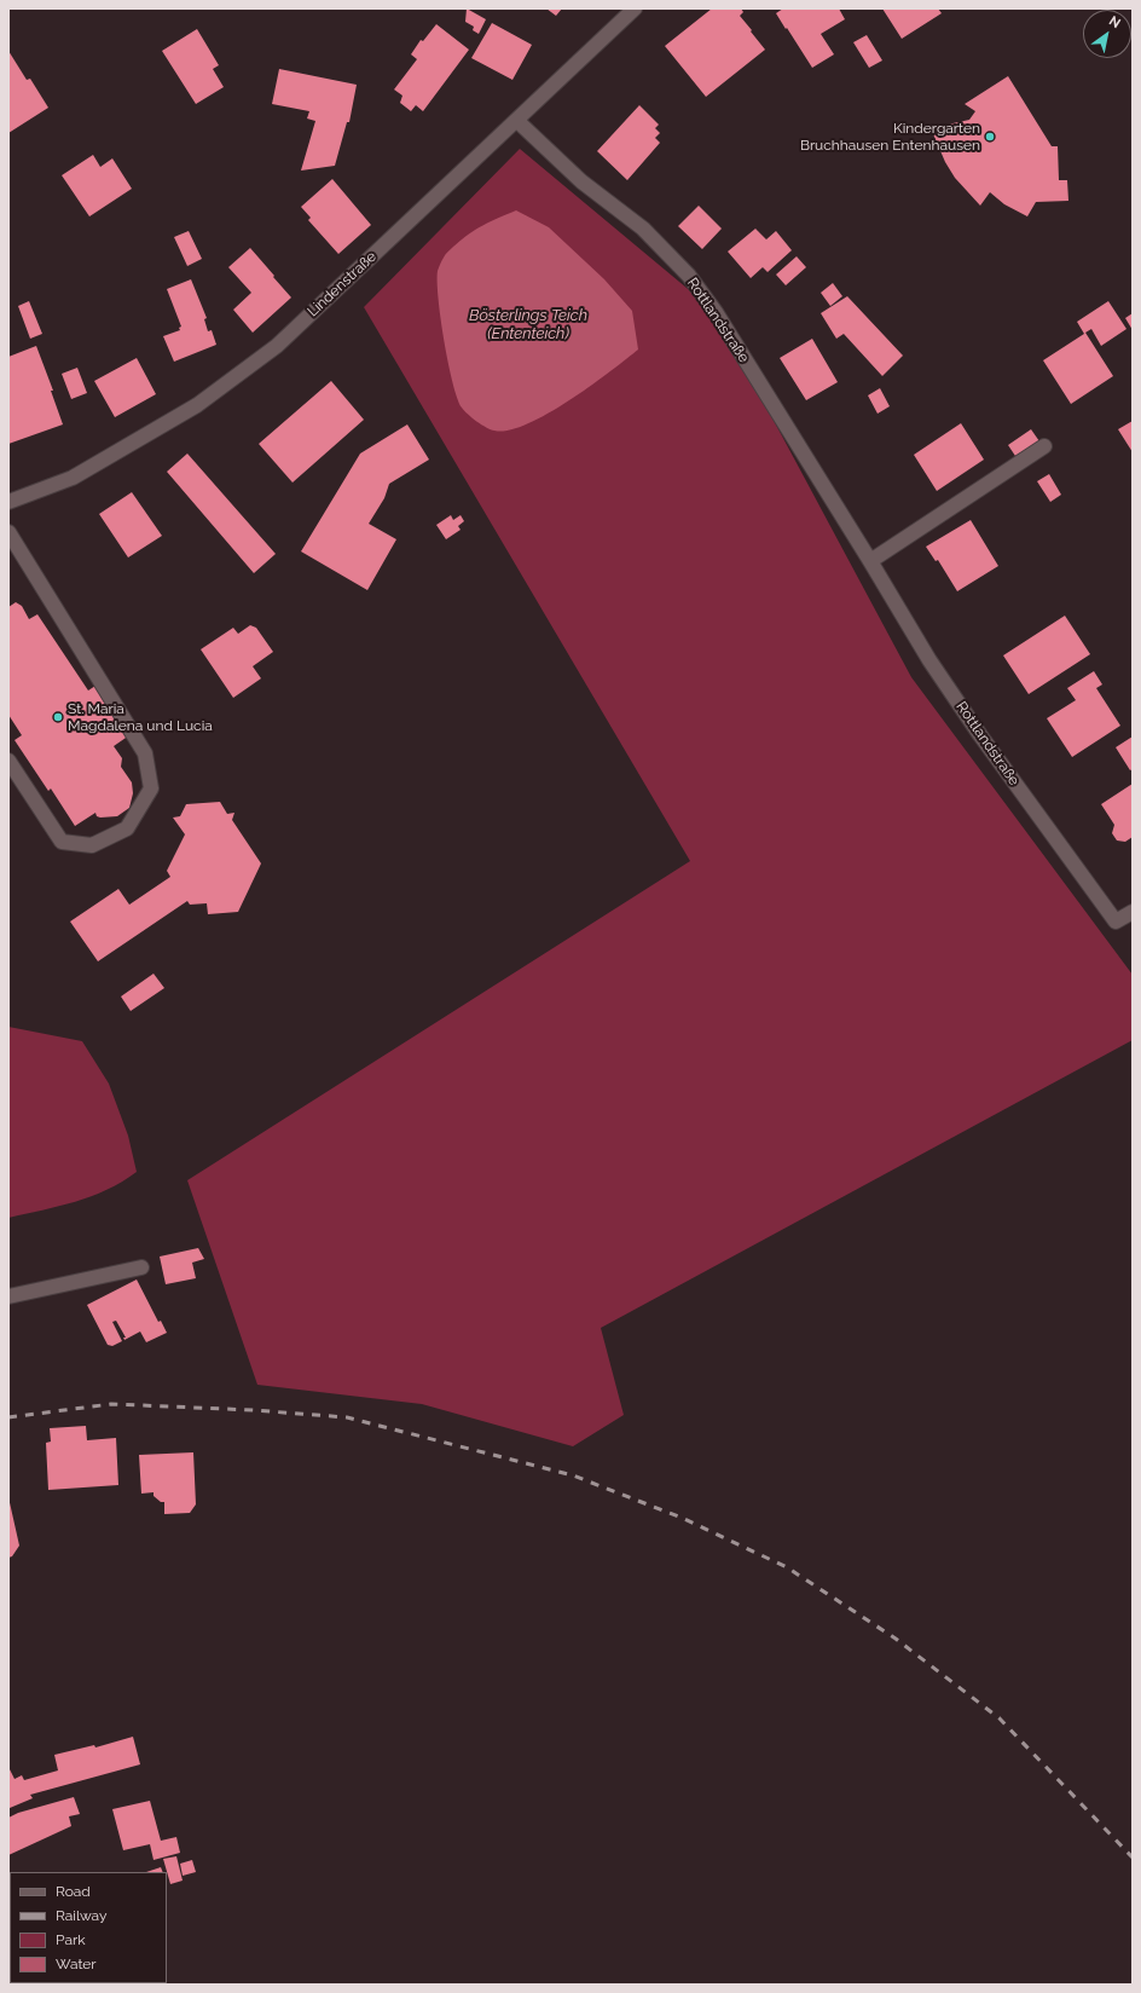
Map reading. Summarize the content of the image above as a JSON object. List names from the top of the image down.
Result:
{
  "streets": {
    "street": ["Lindenstraße", "Rottlandstraße"]
  },
  "crossings": [
    ["Lindenstraße", "Rottlandstraße"]
  ],
  "water": ["Bösterlings Teich (Ententeich)"],
  "places": ["Kindergarten Bruchhausen Entenhausen", "St. Maria Magdalena und Lucia"],
  "legend": [
    "Road",
    "Railway",
    "Park",
    "Water"
  ],
  "north": "top right"
}
